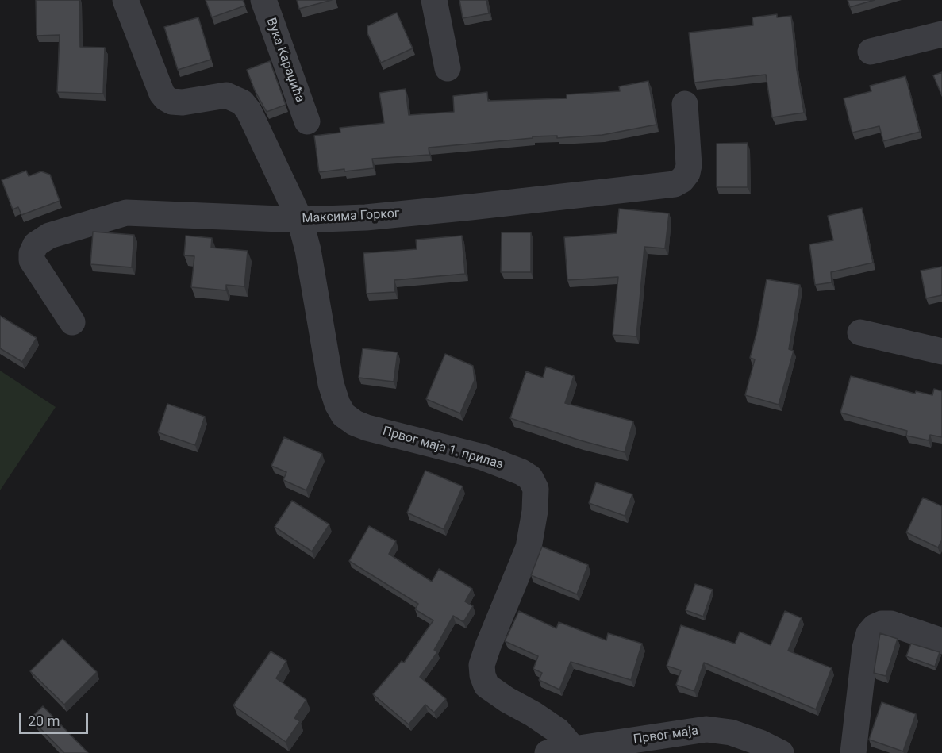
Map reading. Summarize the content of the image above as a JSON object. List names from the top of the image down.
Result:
{
  "streets": {
    "street": [
      "Вука Караџића",
      "Максима Горког",
      "Првог маја 1. прилаз",
      "Првог маја"
    ]
  },
  "crossings": [
    ["Максима Горког", "Првог маја 1. прилаз"],
    ["Првог маја 1. прилаз", "Првог маја"]
  ],
  "scale_bar": "20 m"
}
